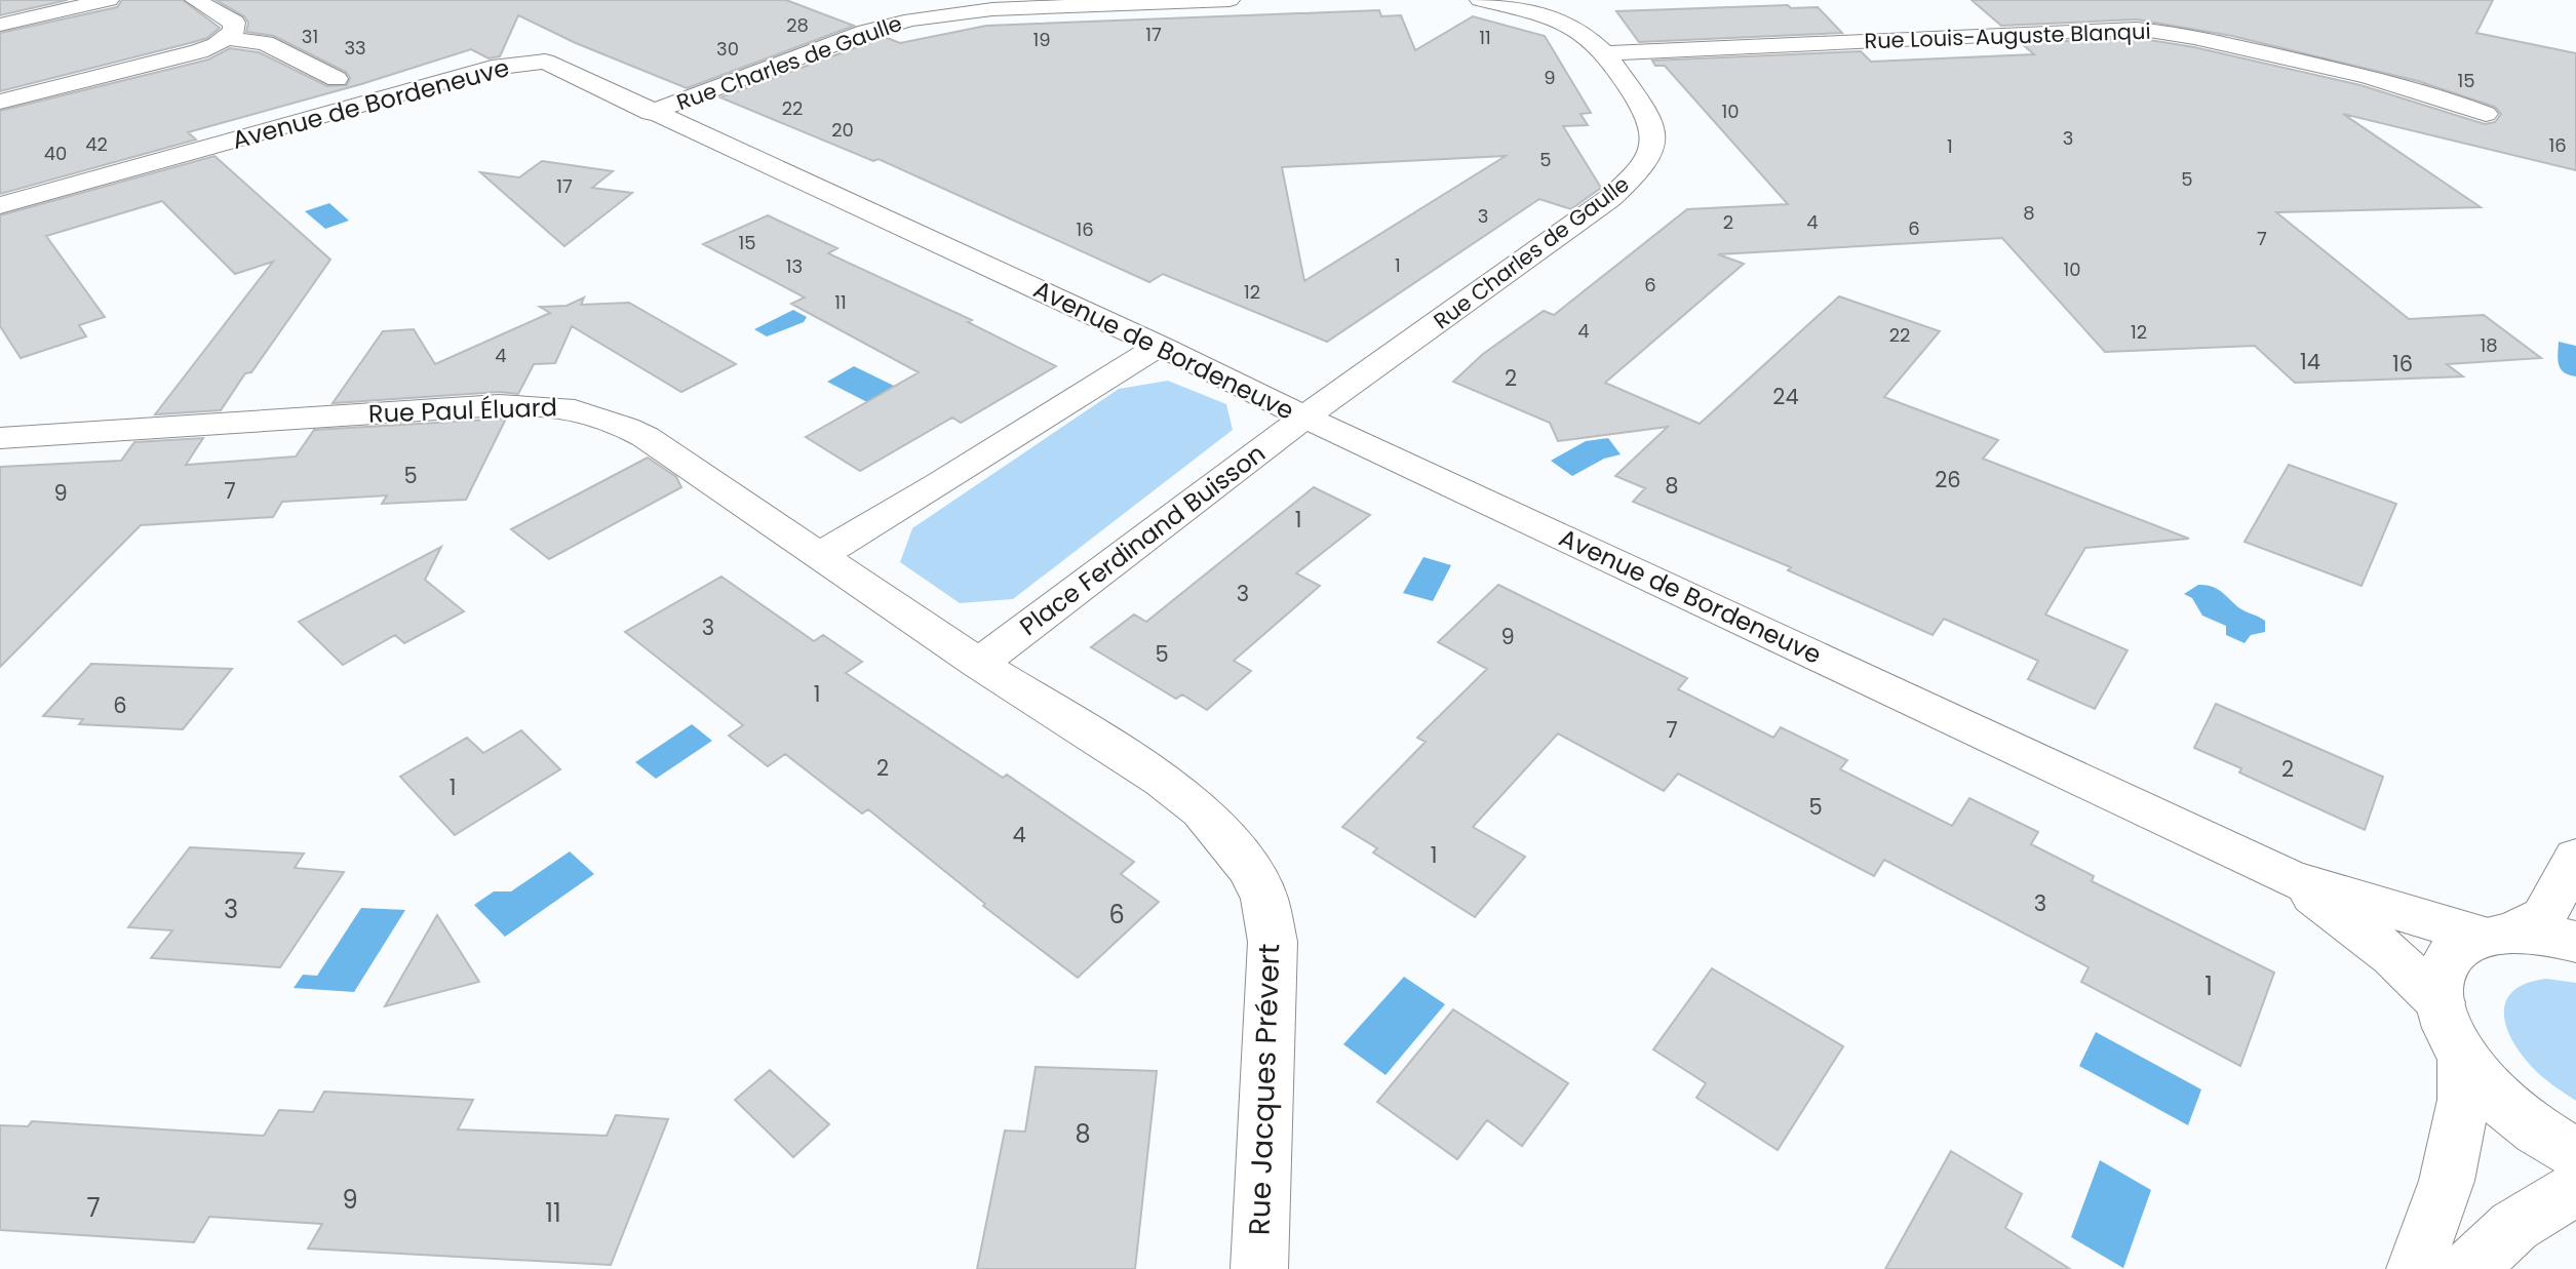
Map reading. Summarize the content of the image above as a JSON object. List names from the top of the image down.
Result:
{
  "streets": {
    "street": [
      "Rue Louis-Auguste Blanqui",
      "Rue Charles de Gaulle",
      "Avenue de Bordeneuve",
      "Rue Paul Éluard",
      "Place Ferdinand Buisson",
      "Rue Jacques Prévert"
    ]
  },
  "crossings": [
    ["Rue Louis-Auguste Blanqui", "Rue Charles de Gaulle"],
    ["Rue Charles de Gaulle", "Avenue de Bordeneuve"],
    ["Rue Charles de Gaulle", "Place Ferdinand Buisson"],
    ["Avenue de Bordeneuve", "Place Ferdinand Buisson"],
    ["Rue Paul Éluard", "Place Ferdinand Buisson"],
    ["Rue Paul Éluard", "Rue Jacques Prévert"],
    ["Place Ferdinand Buisson", "Rue Jacques Prévert"]
  ],
  "house_numbers": [
    "28",
    "17",
    "31",
    "11",
    "19",
    "33",
    "30",
    "9",
    "15",
    "22",
    "10",
    "20",
    "3",
    "42",
    "16",
    "1",
    "40",
    "5",
    "5",
    "17",
    "8",
    "3",
    "2",
    "4",
    "6",
    "16",
    "7",
    "15",
    "1",
    "13",
    "10",
    "6",
    "12",
    "11",
    "4",
    "12",
    "22",
    "18",
    "4",
    "14",
    "16",
    "2",
    "24",
    "5",
    "26",
    "8",
    "7",
    "9",
    "1",
    "3",
    "3",
    "9",
    "5",
    "1",
    "6",
    "7",
    "2",
    "2",
    "1",
    "5",
    "4",
    "1",
    "3",
    "3",
    "6",
    "1",
    "8",
    "9",
    "7",
    "11"
  ]
}
